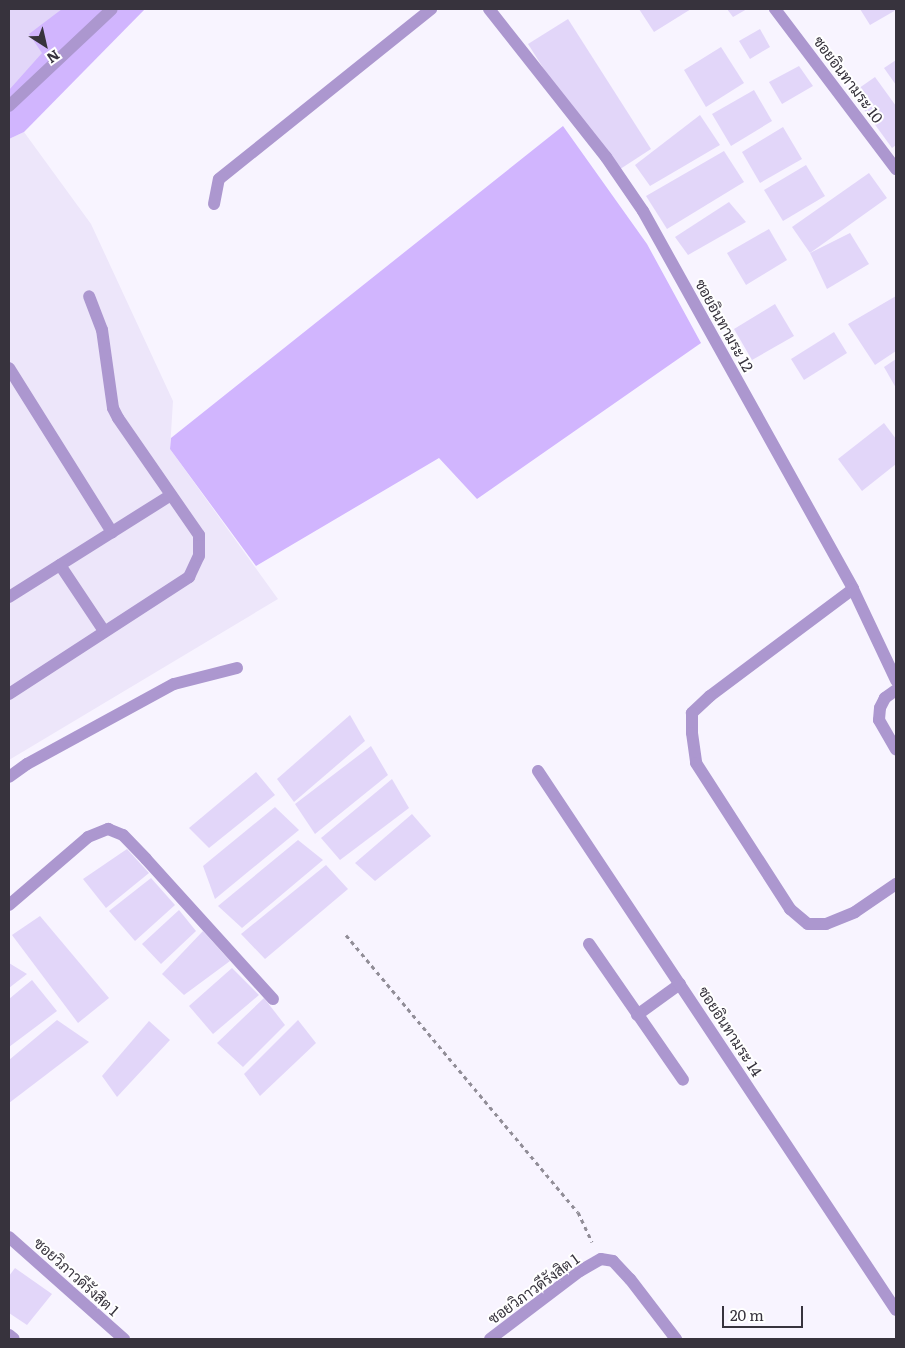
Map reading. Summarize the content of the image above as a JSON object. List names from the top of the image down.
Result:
{
  "streets": {
    "street": [
      "ซอยอินทามระ 10",
      "ซอยอินทามระ 12",
      "ซอยอินทามระ 14",
      "ซอยวิภาวดีรังสิต 1"
    ]
  },
  "scale_bar": "20 m",
  "north": "bottom right"
}
